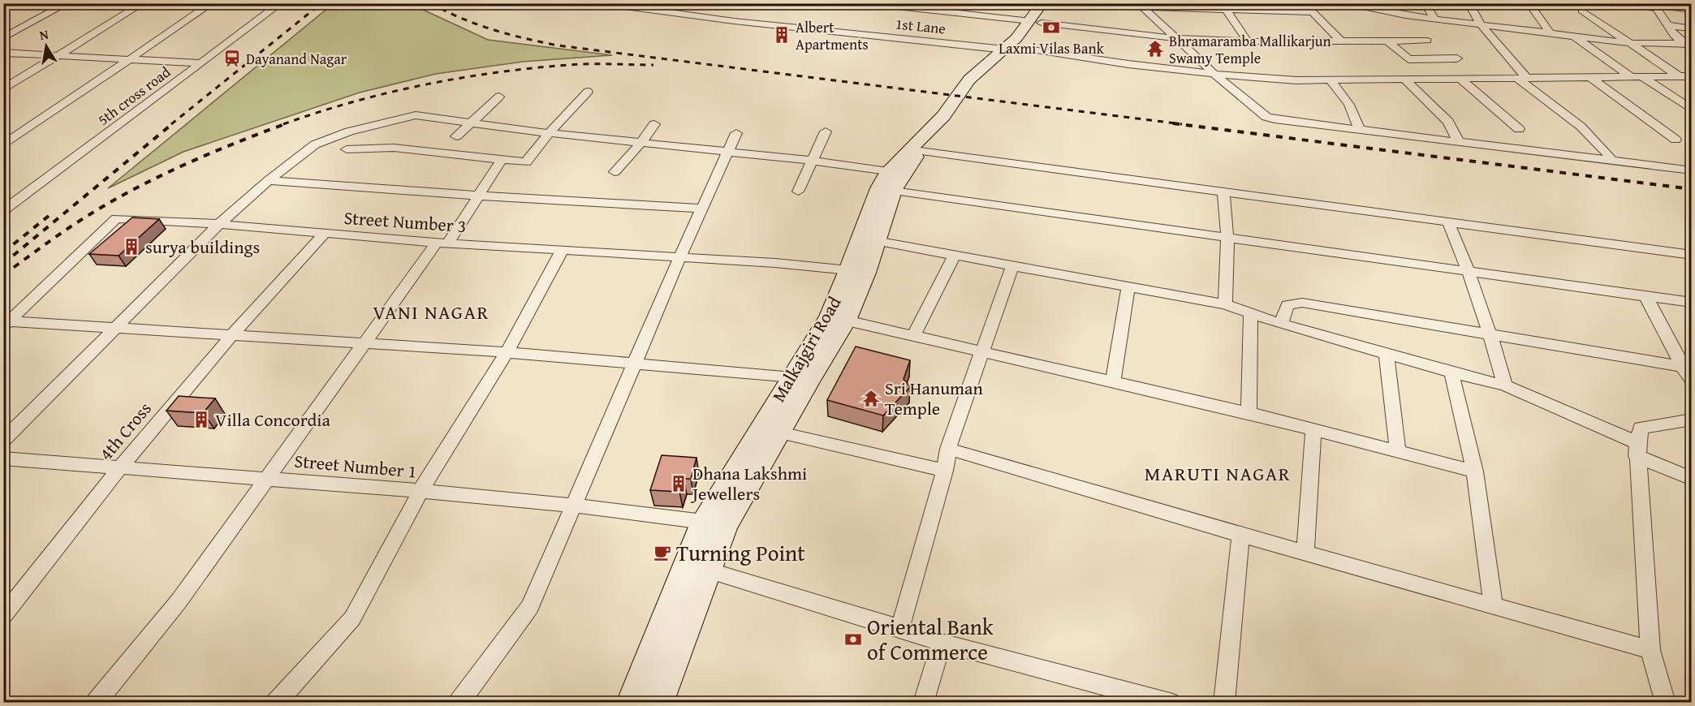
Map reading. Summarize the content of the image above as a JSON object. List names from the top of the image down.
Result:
{
  "streets": {
    "main road": ["Malkajgiri Road"],
    "street": [
      "1st Lane",
      "5th cross road",
      "Street Number 3",
      "4th Cross",
      "Street Number 1"
    ]
  },
  "crossings": [
    ["1st Lane", "Malkajgiri Road"],
    ["Street Number 3", "Malkajgiri Road"],
    ["Street Number 3", "4th Cross"],
    ["Malkajgiri Road", "Street Number 1"],
    ["4th Cross", "Street Number 1"]
  ],
  "districts": ["VANI NAGAR", "MARUTI NAGAR"],
  "places": {
    "bank": ["Laxmi Vilas Bank", "Oriental Bank of Commerce"],
    "building": [
      "Albert Apartments",
      "surya buildings",
      "Villa Concordia",
      "Dhana Lakshmi Jewellers"
    ],
    "temple": ["Bhramaramba Mallikarjun Swamy Temple", "Sri Hanuman Temple"],
    "station": ["Dayanand Nagar"],
    "cafe": ["Turning Point"]
  },
  "north": "top"
}
